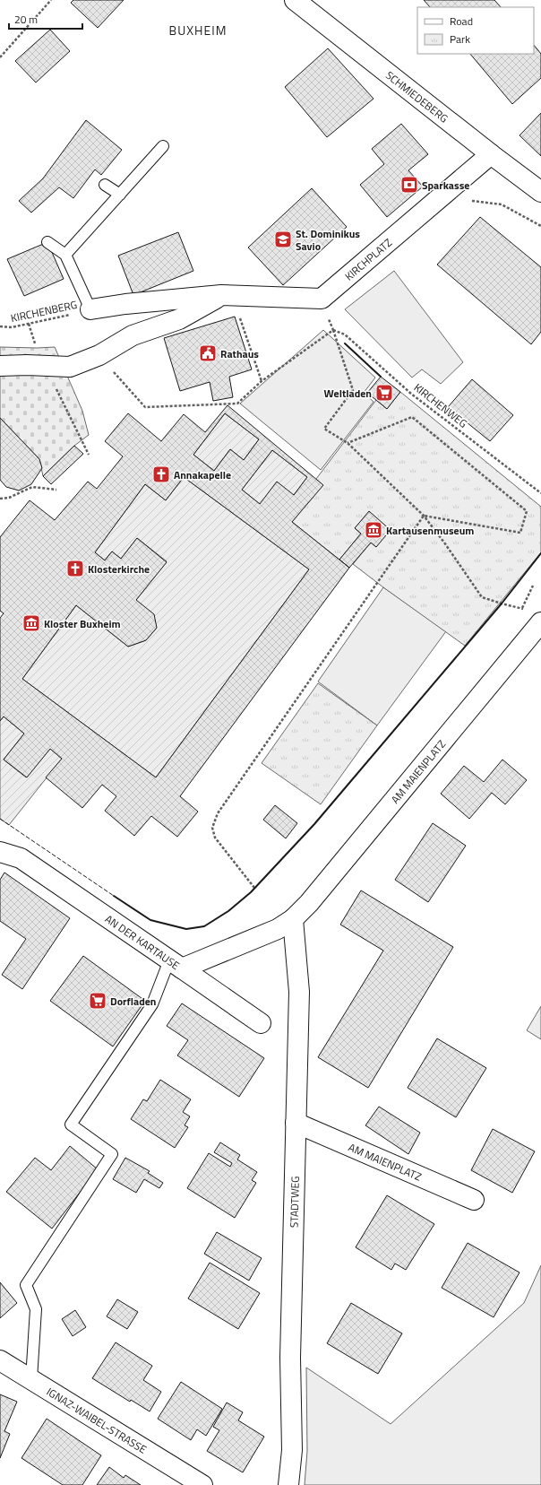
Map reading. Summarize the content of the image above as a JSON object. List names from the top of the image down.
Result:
{
  "streets": {
    "street": [
      "SCHMIEDEBERG",
      "KIRCHPLATZ",
      "AM MAIENPLATZ",
      "AN DER KARTAUSE",
      "STADTWEG",
      "IGNAZ-WAIBEL-STRASSE"
    ],
    "path": ["KIRCHENBERG", "KIRCHENWEG"]
  },
  "crossings": [
    ["SCHMIEDEBERG", "KIRCHPLATZ"],
    ["AM MAIENPLATZ", "AN DER KARTAUSE"],
    ["AM MAIENPLATZ", "STADTWEG"],
    ["AN DER KARTAUSE", "STADTWEG"]
  ],
  "districts": ["BUXHEIM"],
  "places": {
    "bank": ["Sparkasse"],
    "school or university": ["St. Dominikus Savio"],
    "public building": ["Rathaus"],
    "supermarket": ["Weltladen", "Dorfladen"],
    "church": ["Annakapelle", "Klosterkirche"],
    "museum": ["Kartausenmuseum", "Kloster Buxheim"]
  },
  "legend": ["Road", "Park"],
  "scale_bar": "20 m"
}
